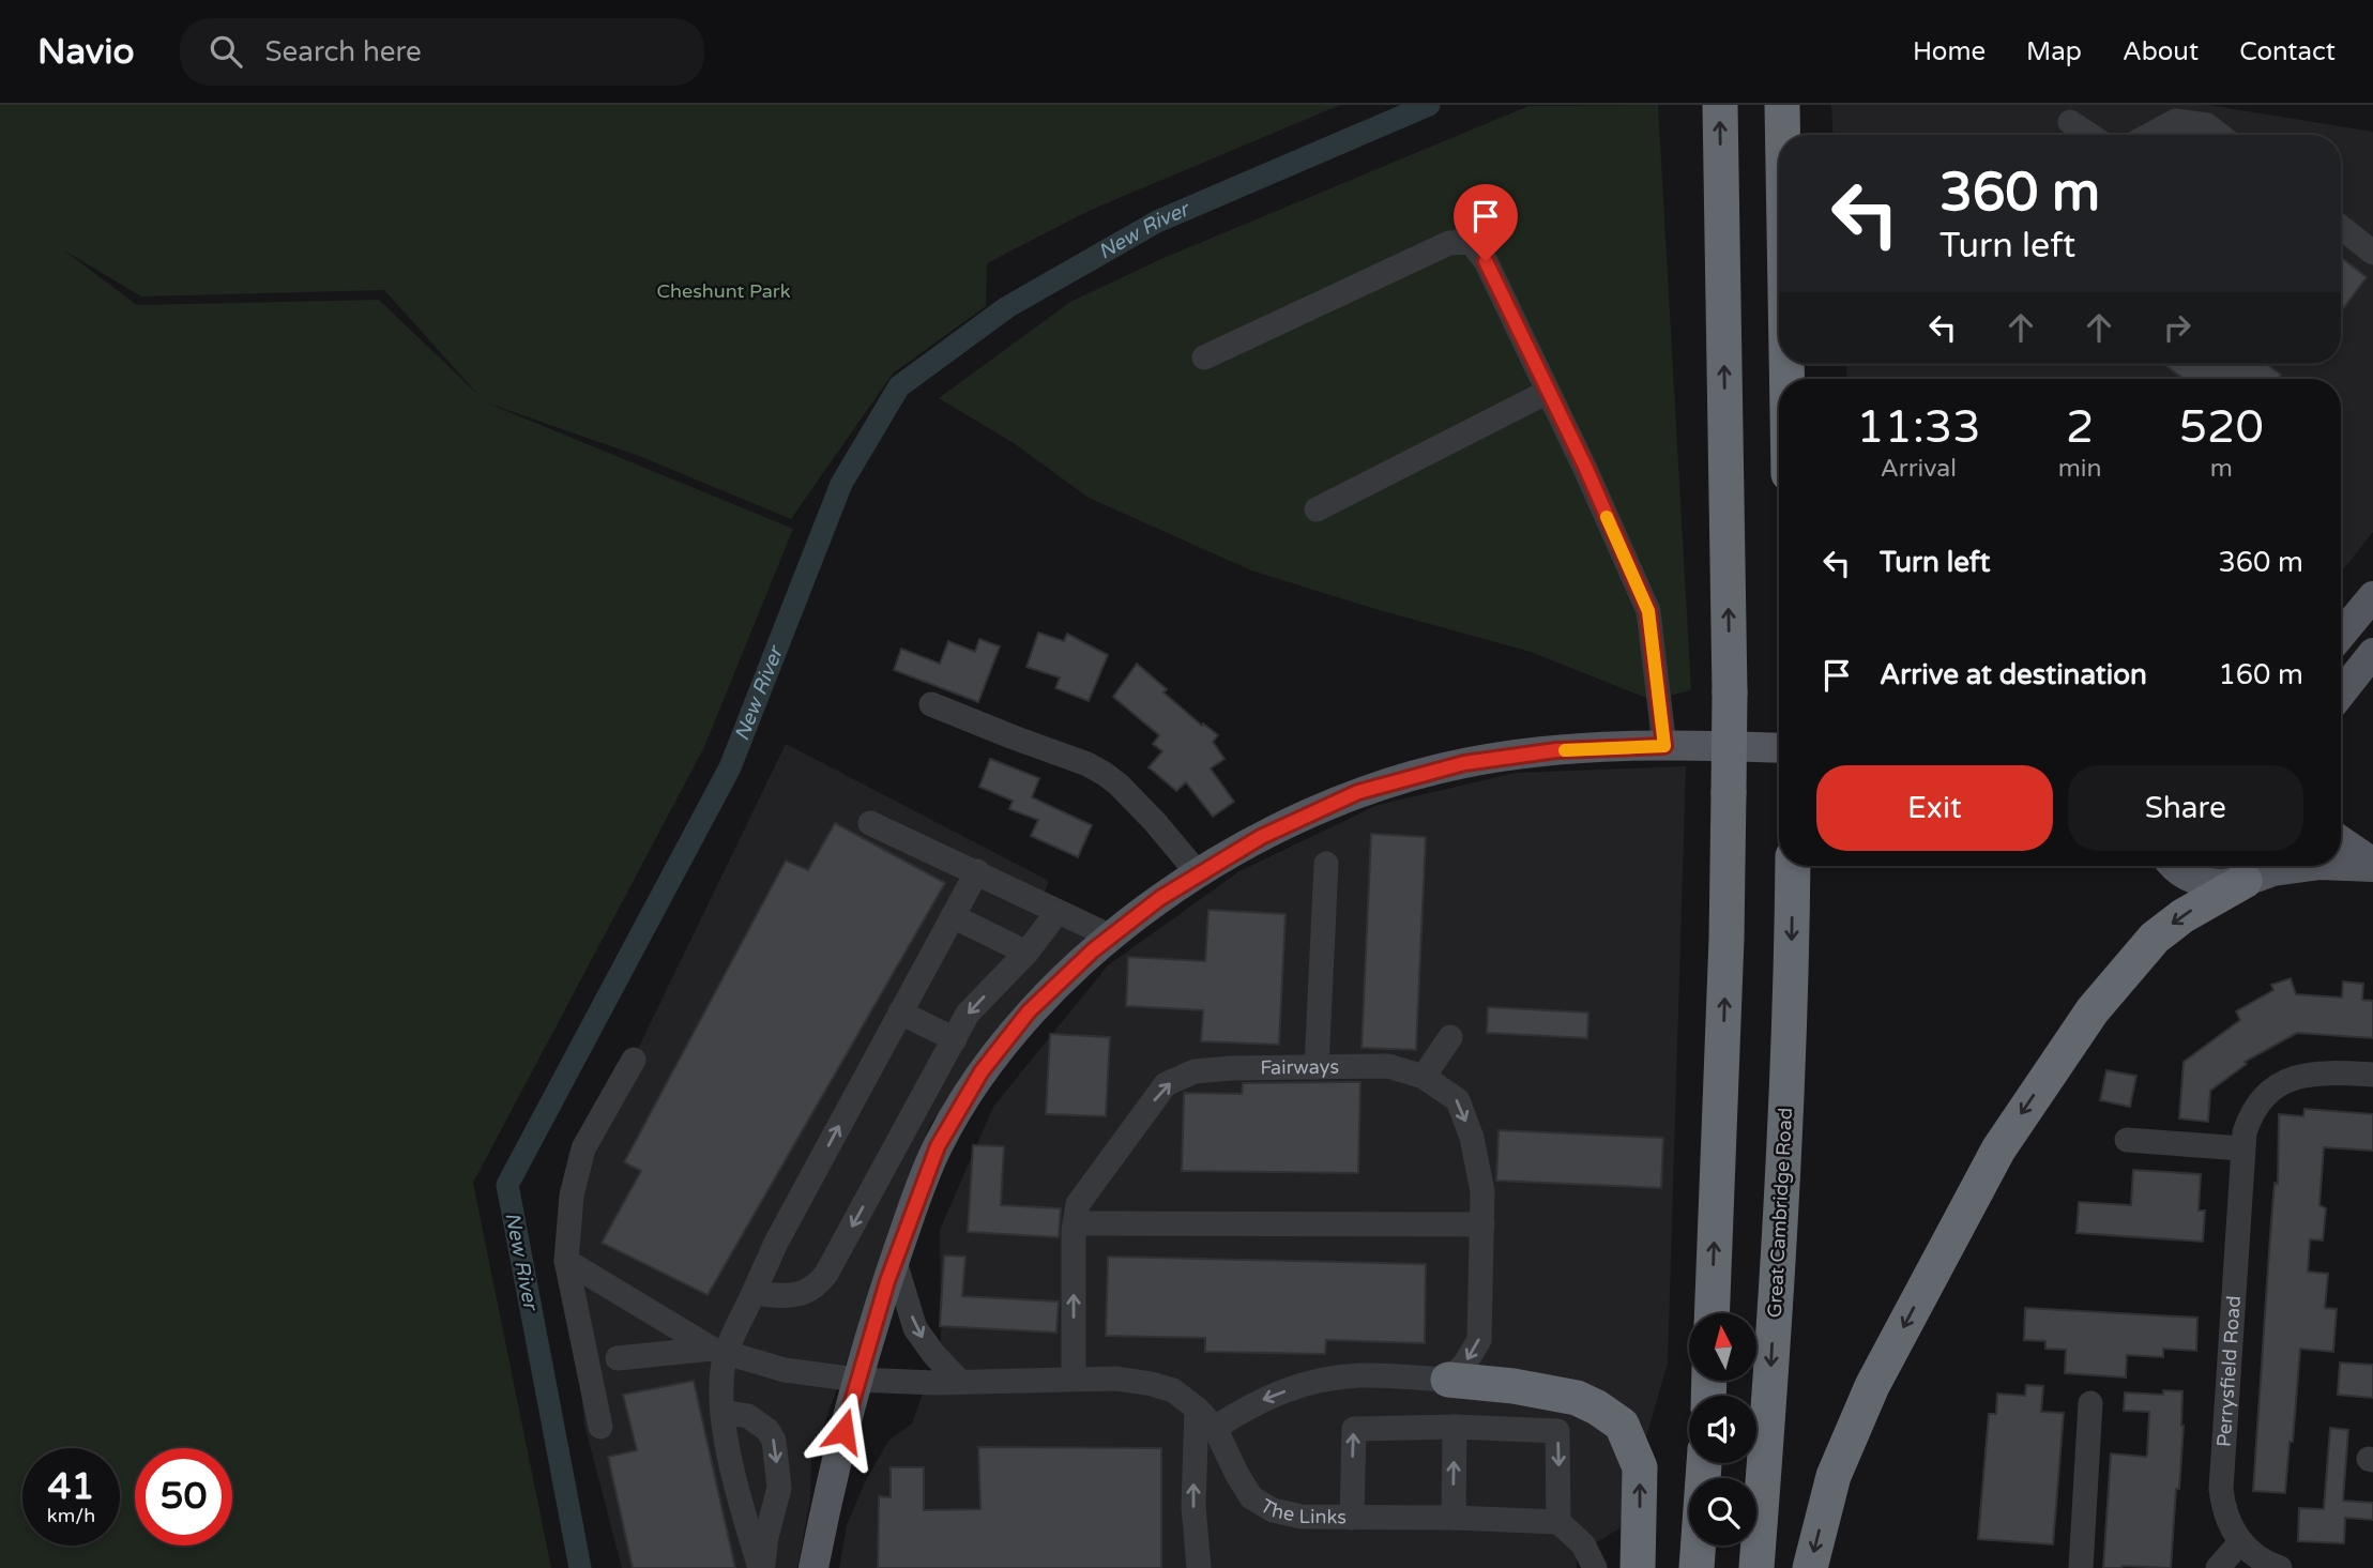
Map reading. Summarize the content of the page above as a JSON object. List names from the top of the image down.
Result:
{
  "streets": {
    "highway": ["Great Cambridge Road"],
    "street": ["Fairways", "Perrysfield Road", "The Links"]
  },
  "crossings": [
    ["Fairways", "The Links"]
  ],
  "water": ["New River"],
  "parks": ["Cheshunt Park"],
  "north": "top",
  "page": {
    "header": "Navio",
    "search": "Search here",
    "nav": [
      "Home",
      "Map",
      "About",
      "Contact"
    ],
    "turn": ["360 m", "Turn left"],
    "eta": [
      "11:33",
      "Arrival",
      "2",
      "min",
      "520",
      "m"
    ],
    "list": [
      {
        "name": "Turn left",
        "value": "360 m"
      },
      {
        "name": "Arrive at destination",
        "value": "160 m"
      }
    ],
    "buttons": ["Exit", "Share"],
    "speed": "41 km/h",
    "limit": "50"
  }
}
